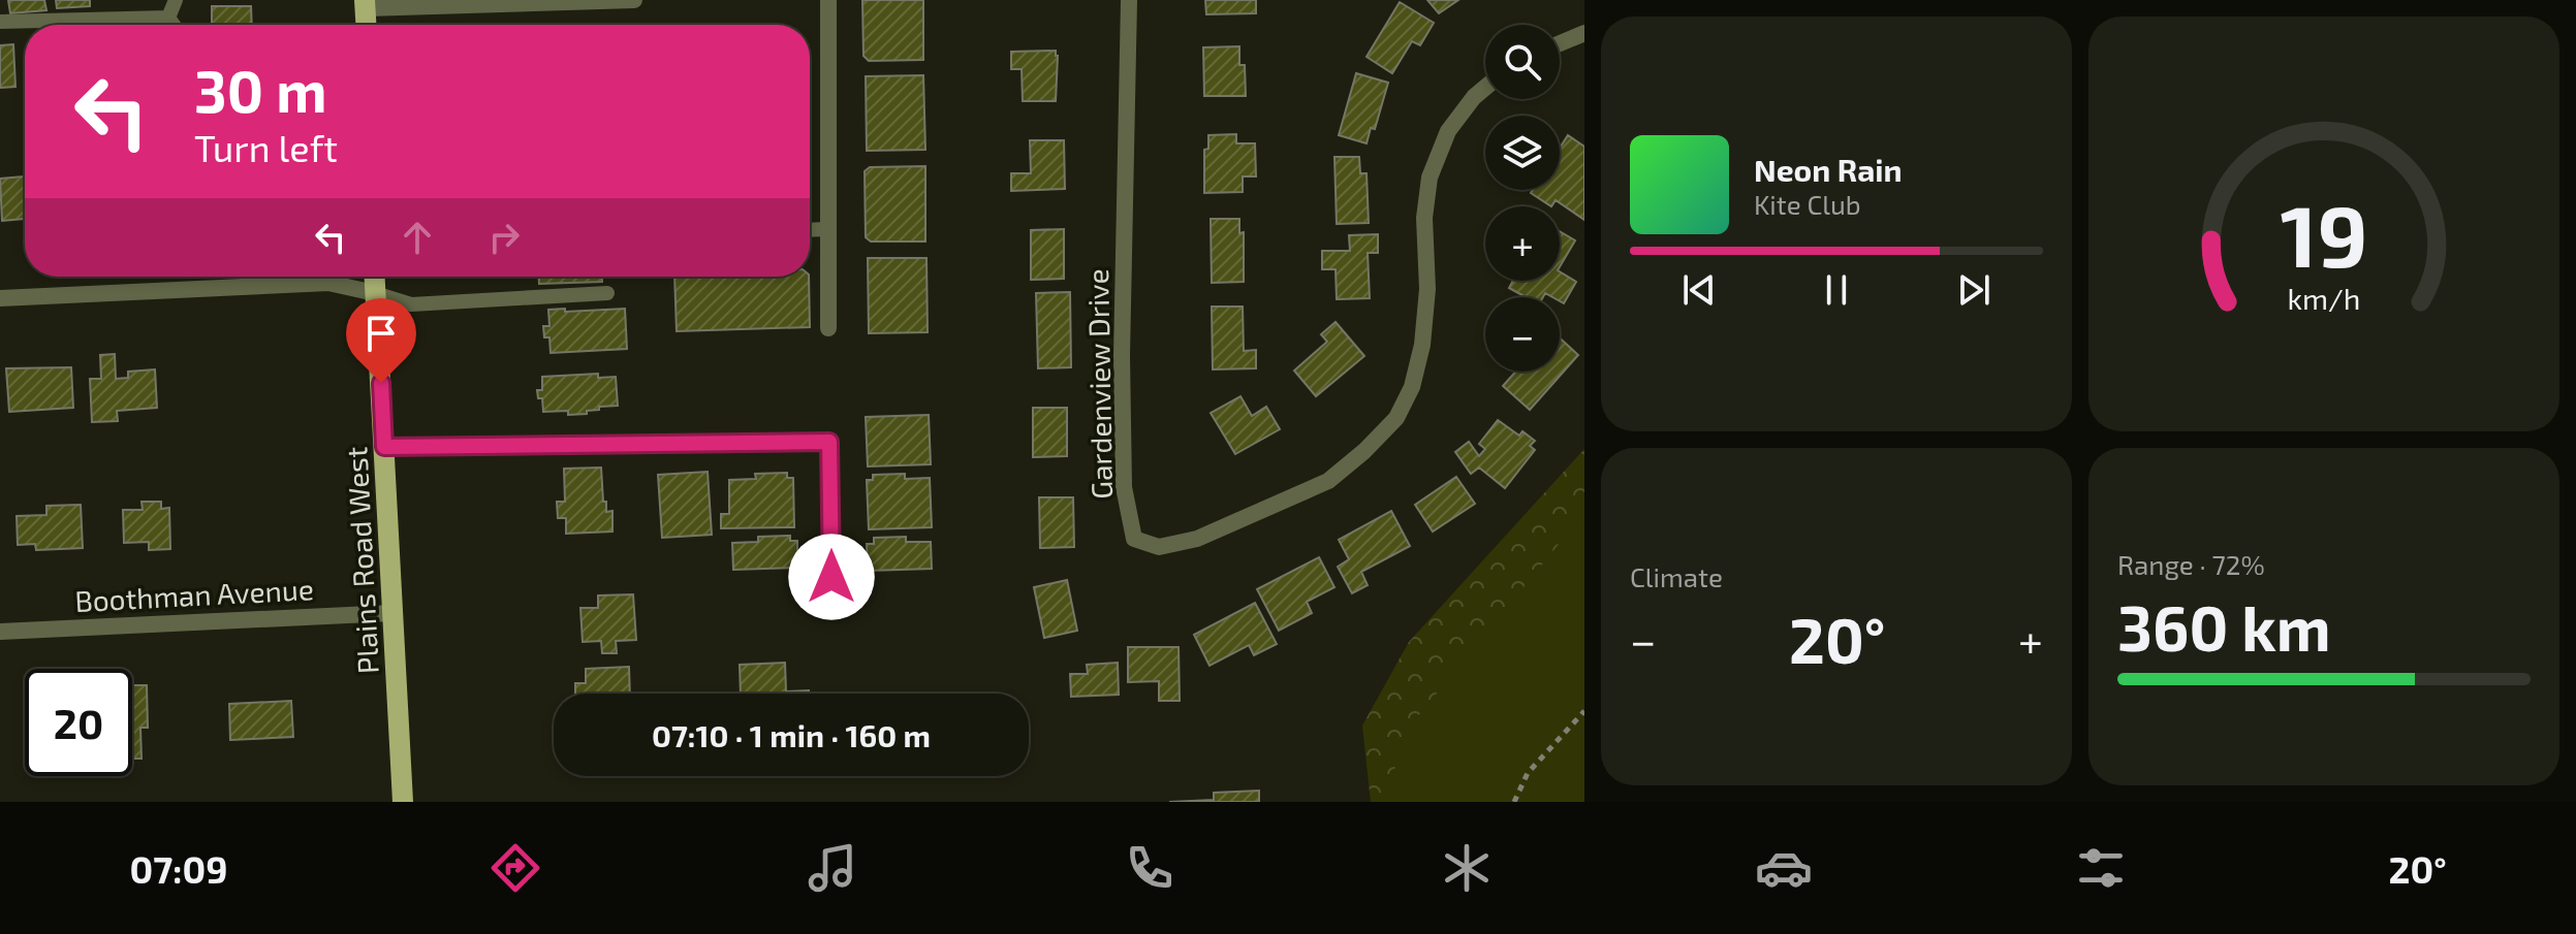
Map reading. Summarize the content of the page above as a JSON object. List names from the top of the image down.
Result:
{
  "streets": {
    "main road": ["Plains Road West"],
    "street": ["Gardenview Drive", "Boothman Avenue"]
  },
  "crossings": [
    ["Plains Road West", "Boothman Avenue"]
  ],
  "page": {
    "map_buttons": ["+", "−"],
    "turn": ["30 m", "Turn left"],
    "song": ["Neon Rain", "Kite Club"],
    "tile": [
      "Climate",
      ["Range · 72%", "360 km"]
    ],
    "heat": ["−", "20°", "+"],
    "limit": "20",
    "trip": "07:10 · 1 min · 160 m",
    "tabs": ["07:09", "20°"],
    "gauge": ["19", "km/h"]
  }
}
